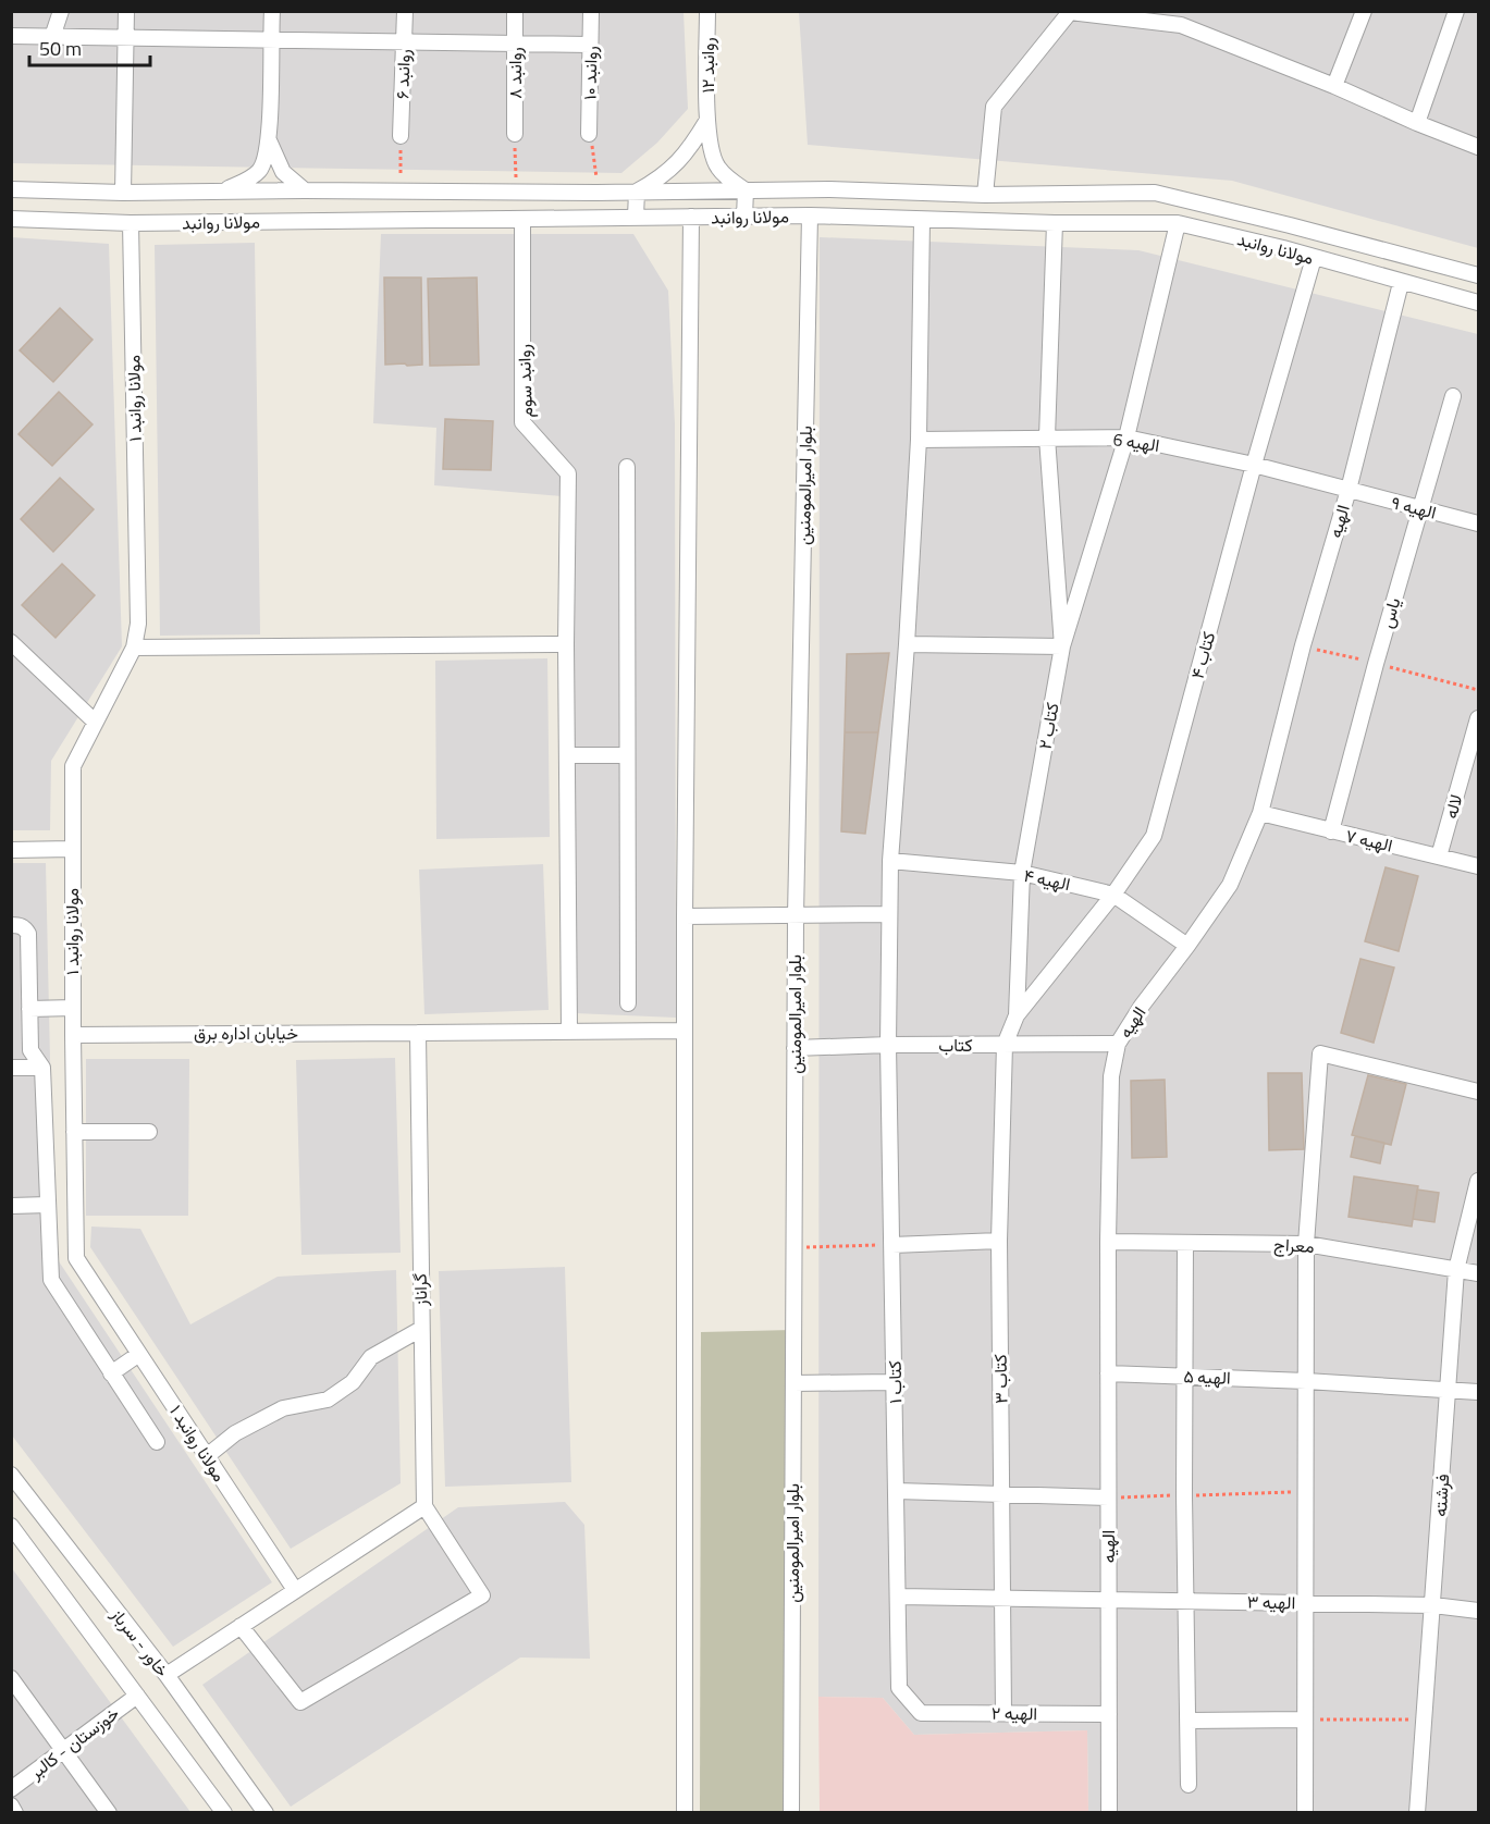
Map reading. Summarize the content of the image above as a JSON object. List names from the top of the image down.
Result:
{
  "streets": {
    "street": [
      "روانبد ۱۲",
      "روانبد ۸",
      "روانبد ۱۰",
      "روانبد ۶",
      "مولانا روانبد",
      "روانبد سوم",
      "مولانا روانبد ۱",
      "الهیه 6",
      "بلوار امیرالمومنین",
      "الهیه ۹",
      "الهیه",
      "یاس",
      "کتاب ۴",
      "کتاب ۲",
      "لاله",
      "الهیه ۷",
      "الهیه ۴",
      "خیابان اداره برق",
      "کتاب",
      "معراج",
      "گراناز",
      "الهیه ۵",
      "کتاب ۳",
      "کتاب ۱",
      "فرشته",
      "الهیه ۳",
      "خاور - سرباز",
      "الهیه ۲",
      "خوزستان - کالبر"
    ]
  },
  "crossings": [
    ["روانبد ۱۲", "مولانا روانبد"],
    ["مولانا روانبد", "روانبد سوم"],
    ["مولانا روانبد", "مولانا روانبد ۱"],
    ["مولانا روانبد", "بلوار امیرالمومنین"],
    ["مولانا روانبد", "الهیه"],
    ["مولانا روانبد", "کتاب ۴"],
    ["مولانا روانبد", "کتاب ۲"],
    ["مولانا روانبد", "کتاب ۱"],
    ["مولانا روانبد ۱", "خیابان اداره برق"],
    ["الهیه 6", "الهیه ۹"],
    ["الهیه 6", "الهیه"],
    ["الهیه 6", "کتاب ۴"],
    ["الهیه 6", "کتاب ۲"],
    ["الهیه 6", "کتاب ۱"],
    ["بلوار امیرالمومنین", "کتاب"],
    ["الهیه ۹", "الهیه"],
    ["الهیه ۹", "یاس"],
    ["الهیه", "الهیه ۷"],
    ["الهیه", "الهیه ۴"],
    ["الهیه", "کتاب"],
    ["الهیه", "معراج"],
    ["الهیه", "الهیه ۵"],
    ["الهیه", "الهیه ۳"],
    ["الهیه", "الهیه ۲"],
    ["یاس", "الهیه ۷"],
    ["کتاب ۴", "کتاب ۲"],
    ["کتاب ۴", "الهیه ۴"],
    ["کتاب ۲", "الهیه ۴"],
    ["لاله", "الهیه ۷"],
    ["الهیه ۴", "کتاب ۱"],
    ["خیابان اداره برق", "گراناز"],
    ["کتاب", "کتاب ۳"],
    ["کتاب", "کتاب ۱"],
    ["معراج", "فرشته"],
    ["الهیه ۵", "فرشته"],
    ["کتاب ۳", "الهیه ۳"],
    ["کتاب ۳", "الهیه ۲"],
    ["کتاب ۱", "الهیه ۳"],
    ["کتاب ۱", "الهیه ۲"],
    ["فرشته", "الهیه ۳"],
    ["خاور - سرباز", "خوزستان - کالبر"]
  ],
  "scale_bar": "50 m"
}
